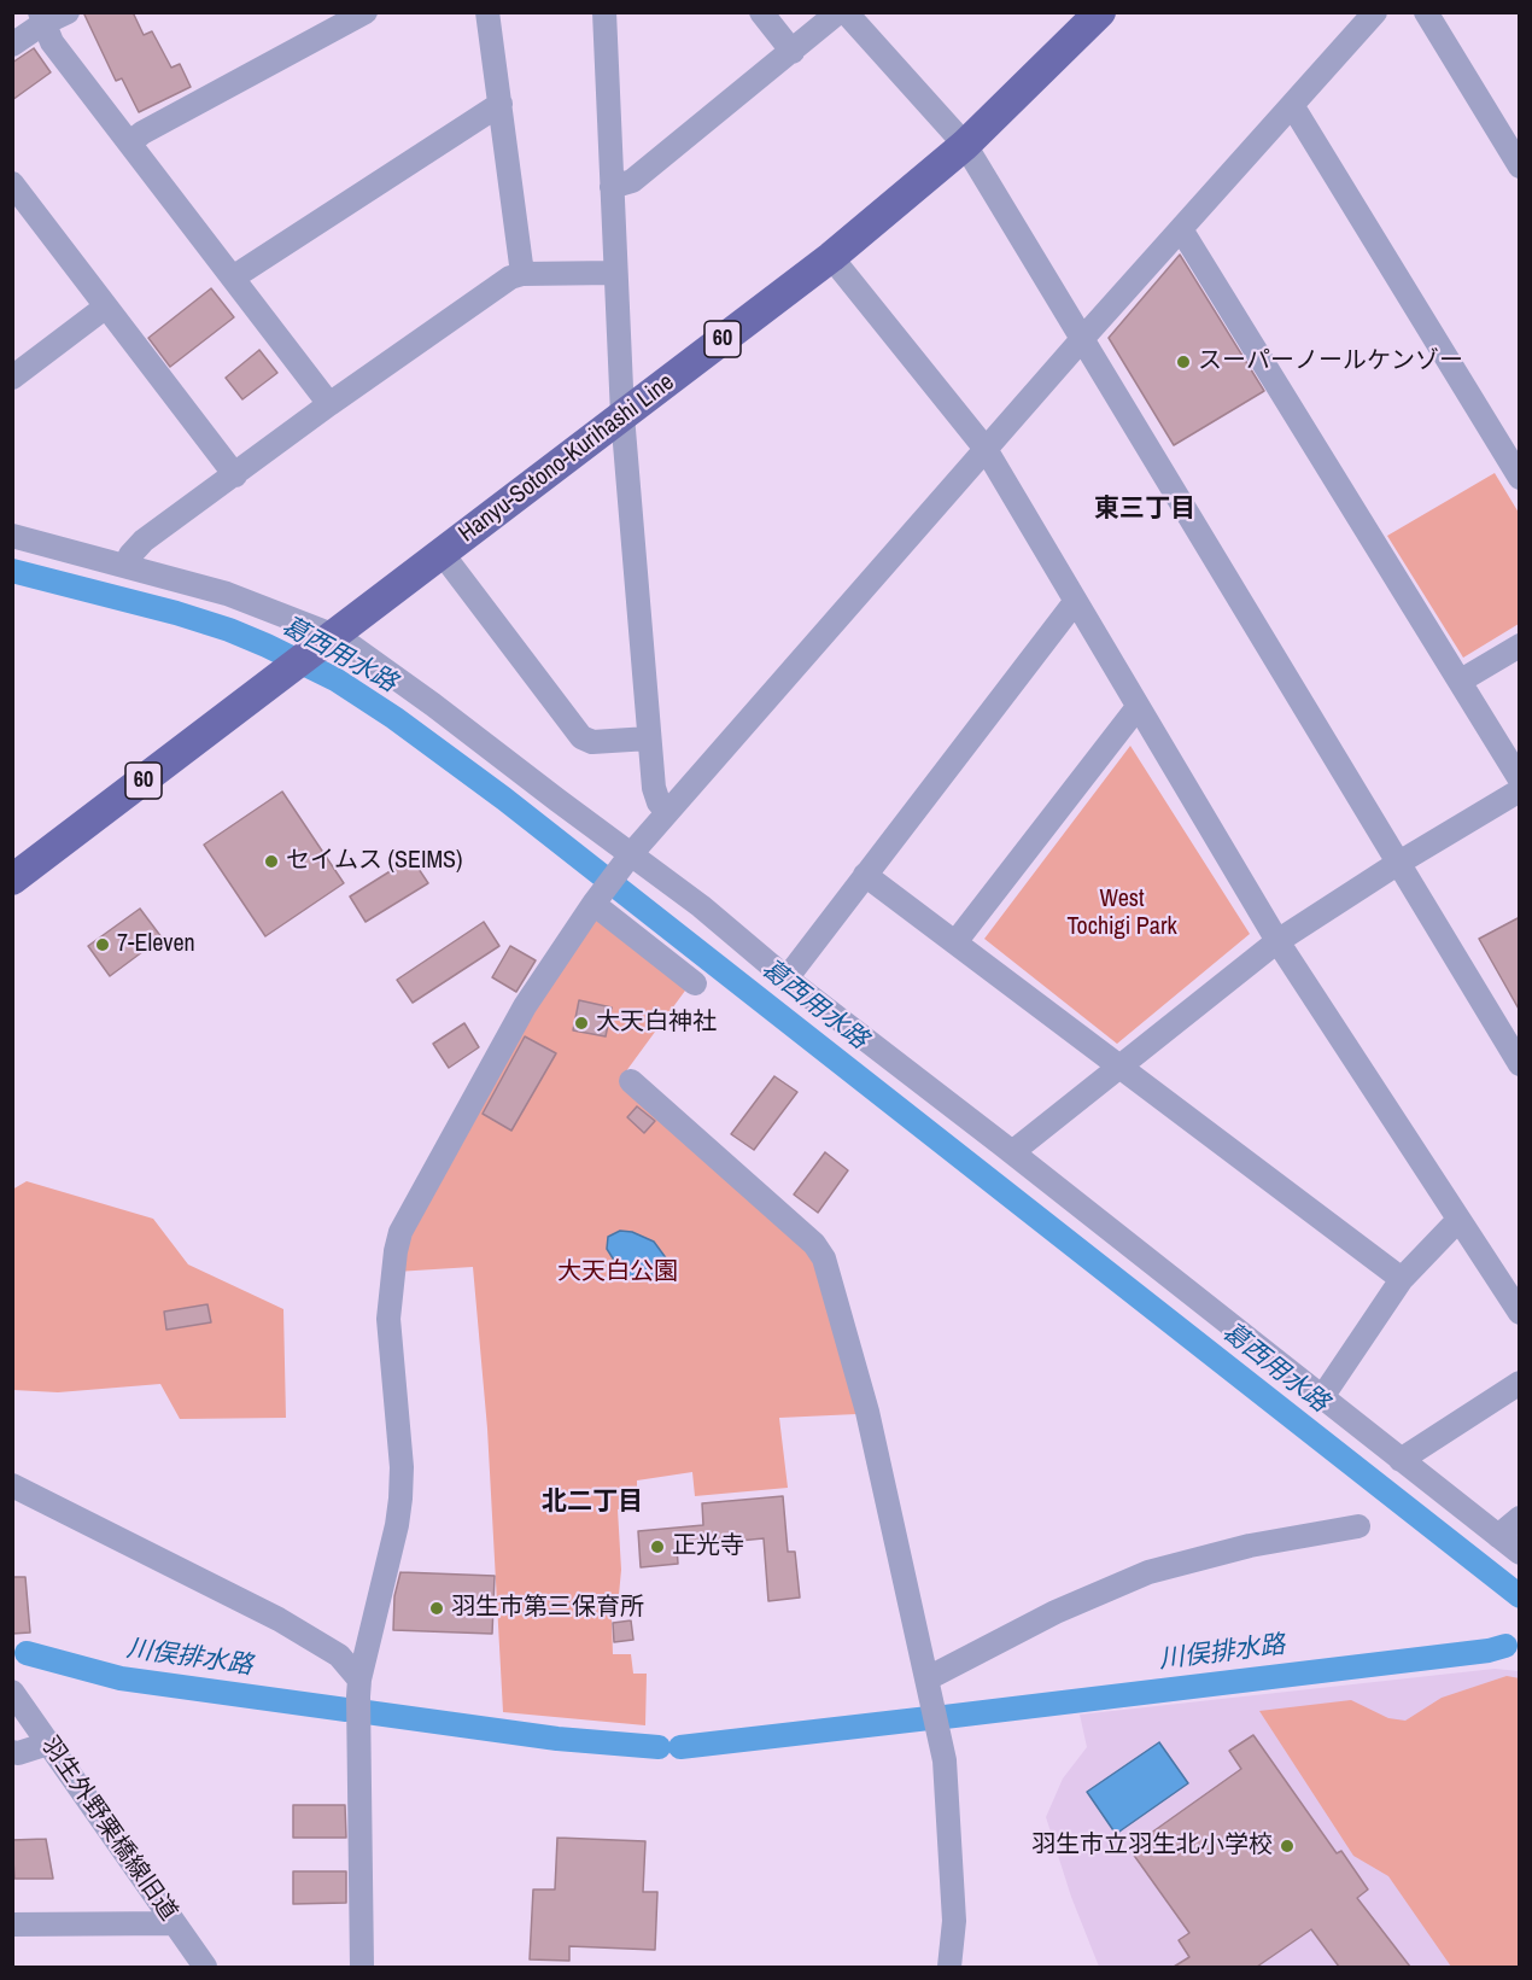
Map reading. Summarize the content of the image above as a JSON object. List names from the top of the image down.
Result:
{
  "streets": {
    "main road": ["60", "Hanyu-Sotono-Kurihashi Line"],
    "street": ["羽生外野栗橋線旧道"]
  },
  "districts": ["東三丁目", "北二丁目"],
  "water": ["葛西用水路", "川俣排水路"],
  "parks": ["West Tochigi Park", "大天白公園"],
  "places": [
    "スーパーノールケンゾー",
    "セイムス (SEIMS)",
    "7-Eleven",
    "大天白神社",
    "正光寺",
    "羽生市第三保育所",
    "羽生市立羽生北小学校"
  ]
}
